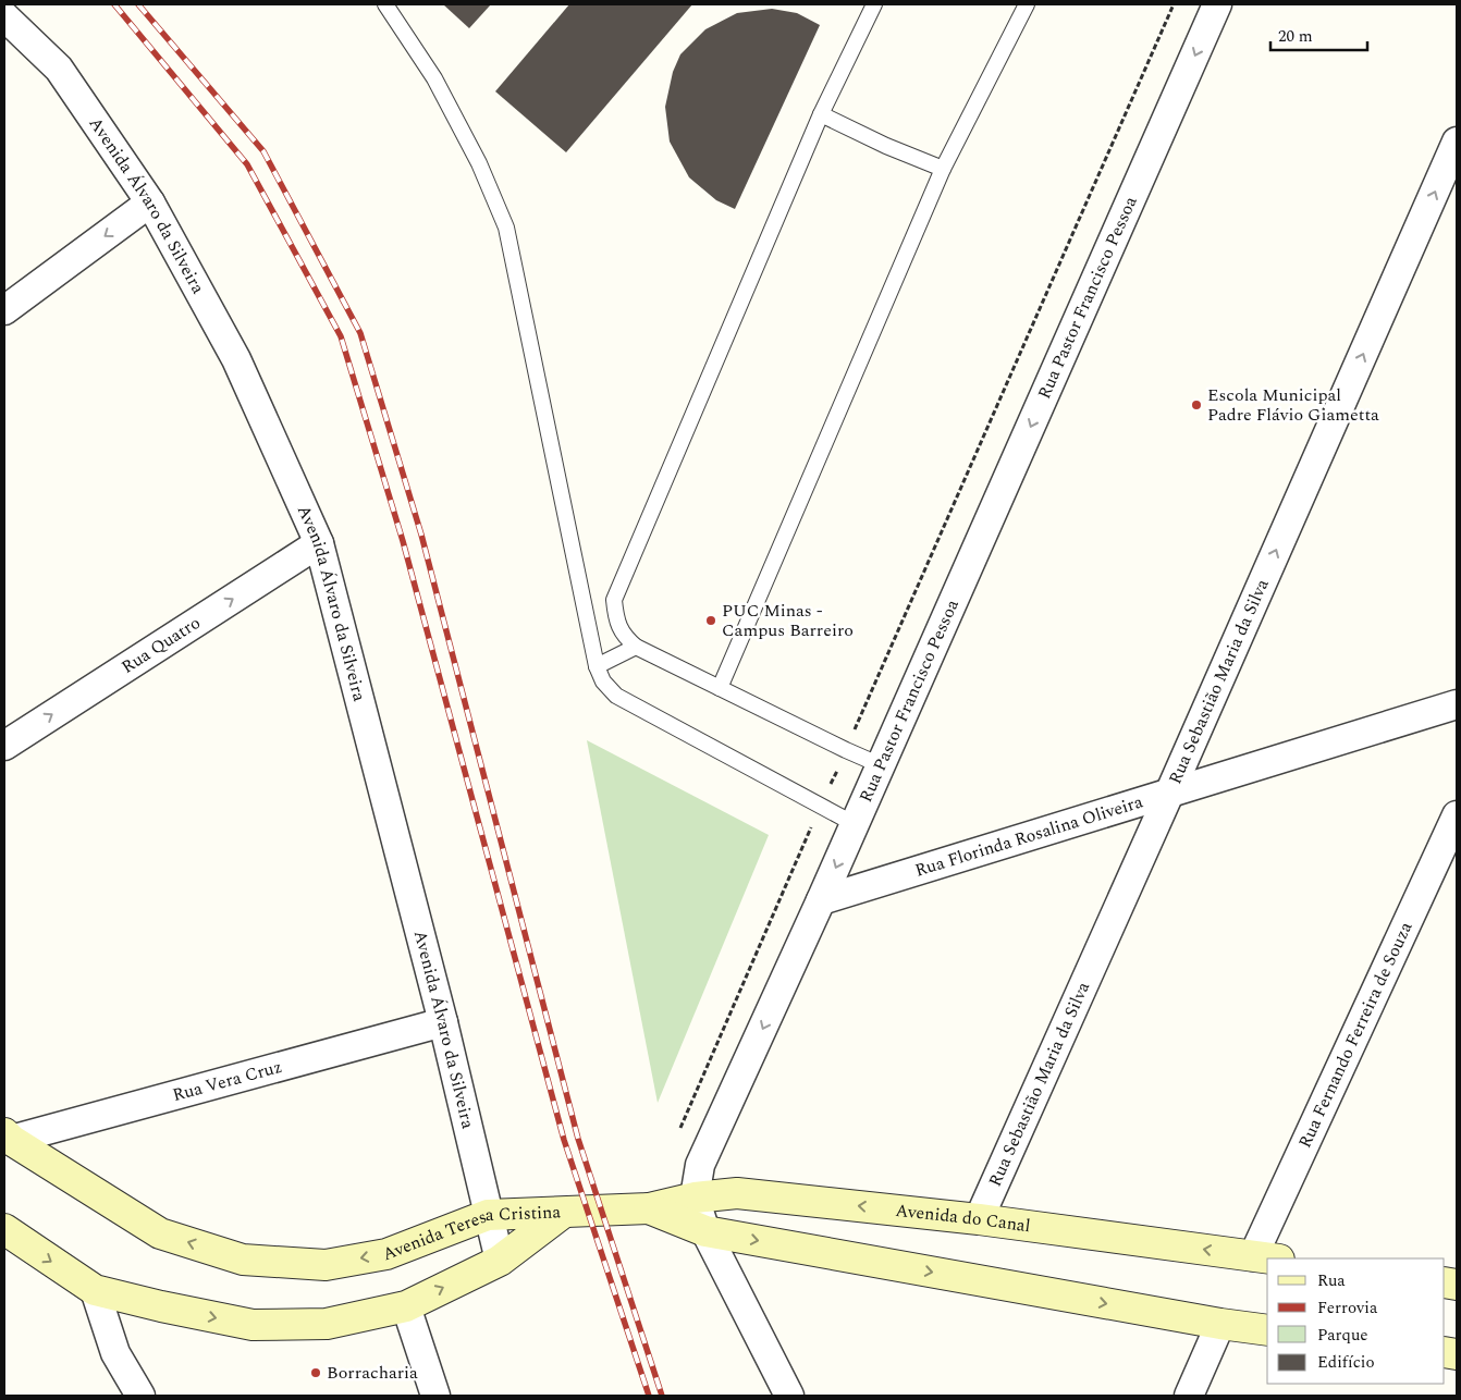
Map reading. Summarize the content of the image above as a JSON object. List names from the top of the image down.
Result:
{
  "streets": {
    "main road": ["Avenida do Canal", "Avenida Teresa Cristina"],
    "street": [
      "Avenida Álvaro da Silveira",
      "Rua Pastor Francisco Pessoa",
      "Rua Quatro",
      "Rua Sebastião Maria da Silva",
      "Rua Florinda Rosalina Oliveira",
      "Rua Fernando Ferreira de Souza",
      "Rua Vera Cruz"
    ]
  },
  "crossings": [
    ["Avenida Álvaro da Silveira", "Rua Quatro"],
    ["Avenida Álvaro da Silveira", "Rua Vera Cruz"],
    ["Avenida Álvaro da Silveira", "Avenida Teresa Cristina"],
    ["Rua Pastor Francisco Pessoa", "Rua Florinda Rosalina Oliveira"],
    ["Rua Pastor Francisco Pessoa", "Avenida do Canal"],
    ["Rua Sebastião Maria da Silva", "Rua Florinda Rosalina Oliveira"],
    ["Rua Sebastião Maria da Silva", "Avenida do Canal"],
    ["Rua Fernando Ferreira de Souza", "Avenida do Canal"],
    ["Rua Vera Cruz", "Avenida Teresa Cristina"],
    ["Avenida do Canal", "Avenida Teresa Cristina"]
  ],
  "one_way": ["Rua Pastor Francisco Pessoa", "Rua Quatro", "Rua Sebastião Maria da Silva"],
  "places": ["Escola Municipal Padre Flávio Giametta", "PUC Minas - Campus Barreiro", "Borracharia"],
  "legend": [
    "Rua",
    "Ferrovia",
    "Parque",
    "Edifício"
  ],
  "scale_bar": "20 m"
}
